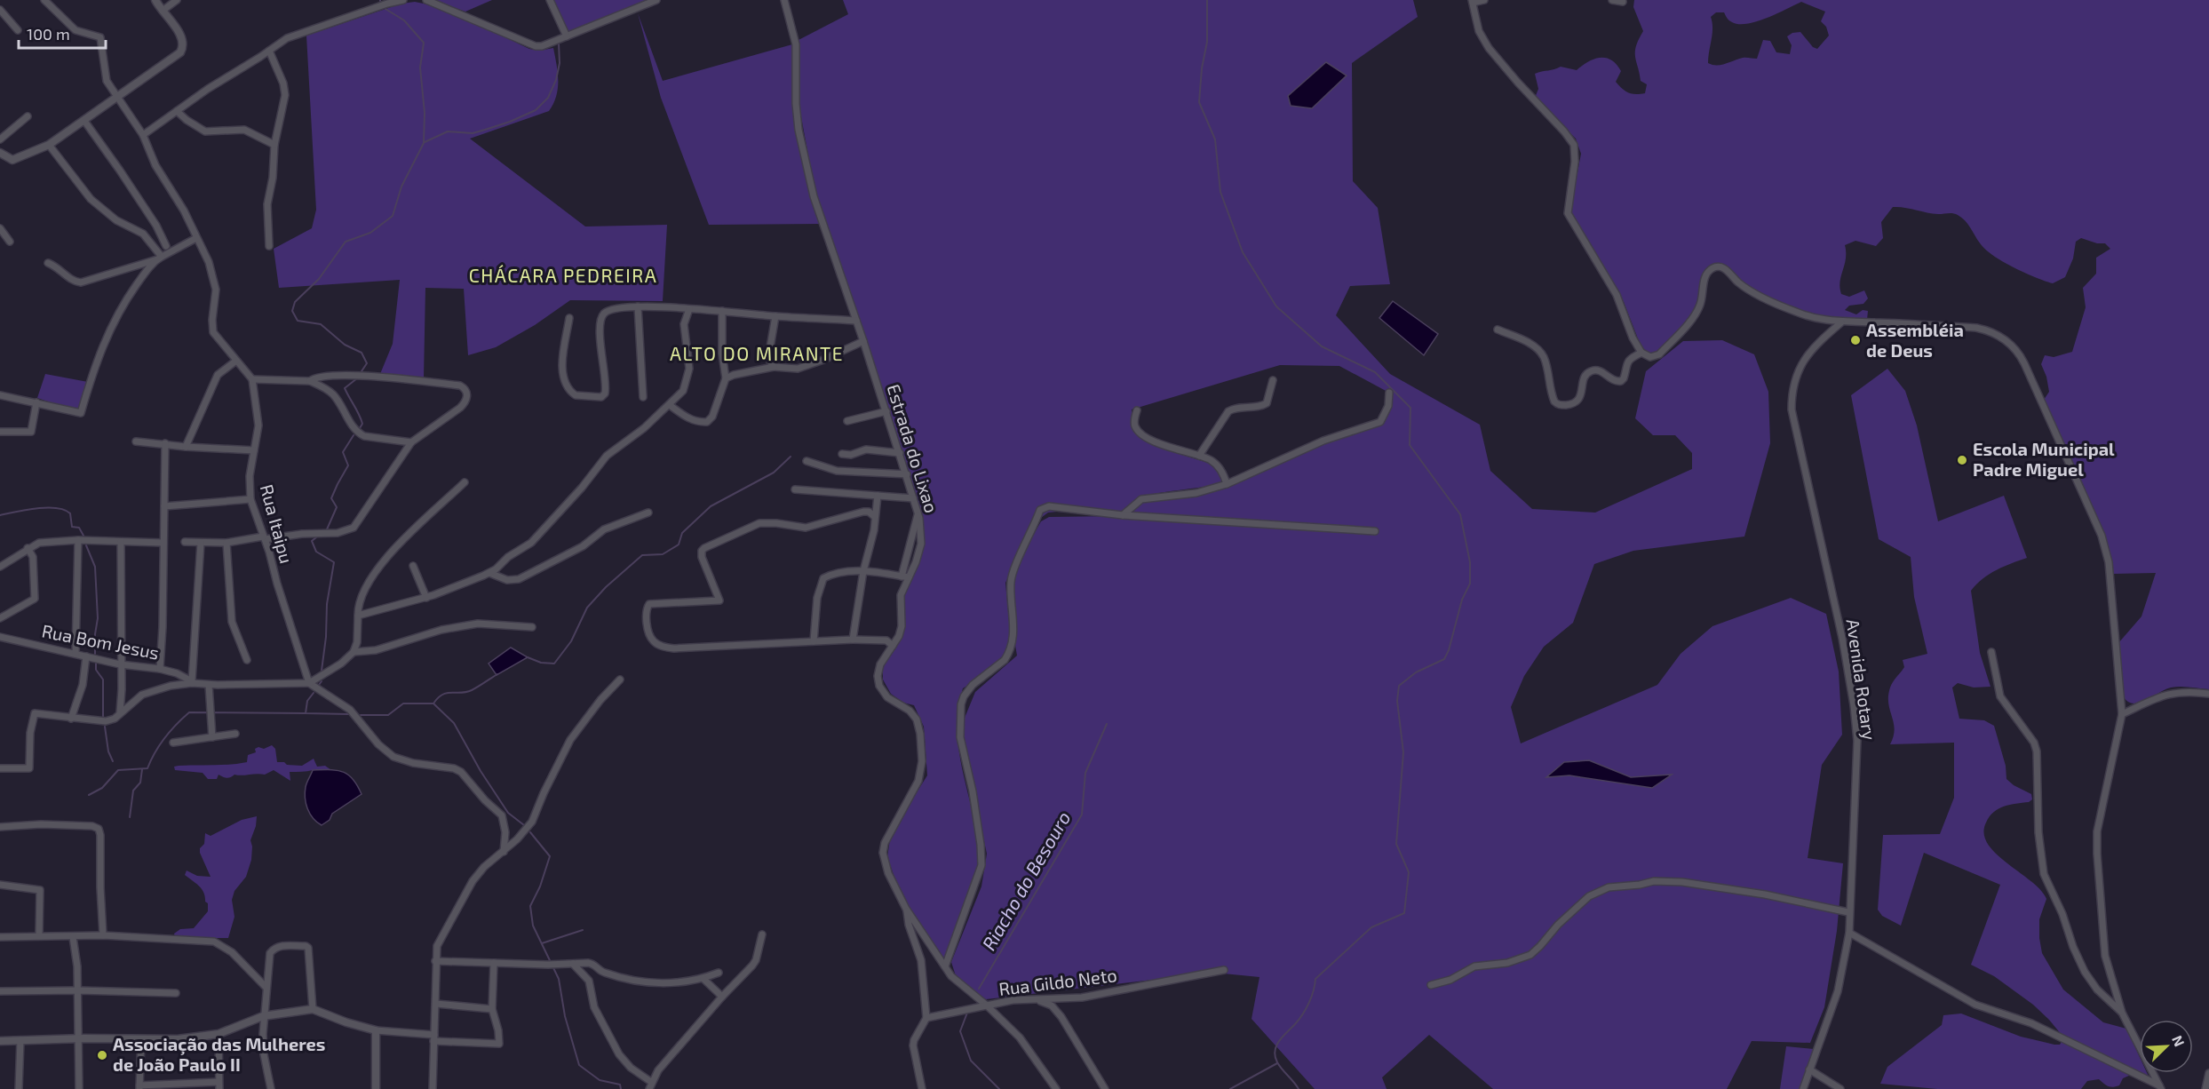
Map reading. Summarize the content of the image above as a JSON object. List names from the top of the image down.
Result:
{
  "streets": {
    "street": [
      "Estrada do Lixao",
      "Rua Itaipu",
      "Rua Bom Jesus",
      "Avenida Rotary",
      "Rua Gildo Neto"
    ]
  },
  "crossings": [
    ["Estrada do Lixao", "Rua Gildo Neto"]
  ],
  "districts": ["CHÁCARA PEDREIRA", "ALTO DO MIRANTE"],
  "water": ["Riacho do Besouro"],
  "places": ["Assembléia de Deus", "Escola Municipal Padre Miguel", "Associação das Mulheres de João Paulo II"],
  "scale_bar": "100 m",
  "north": "top right"
}
